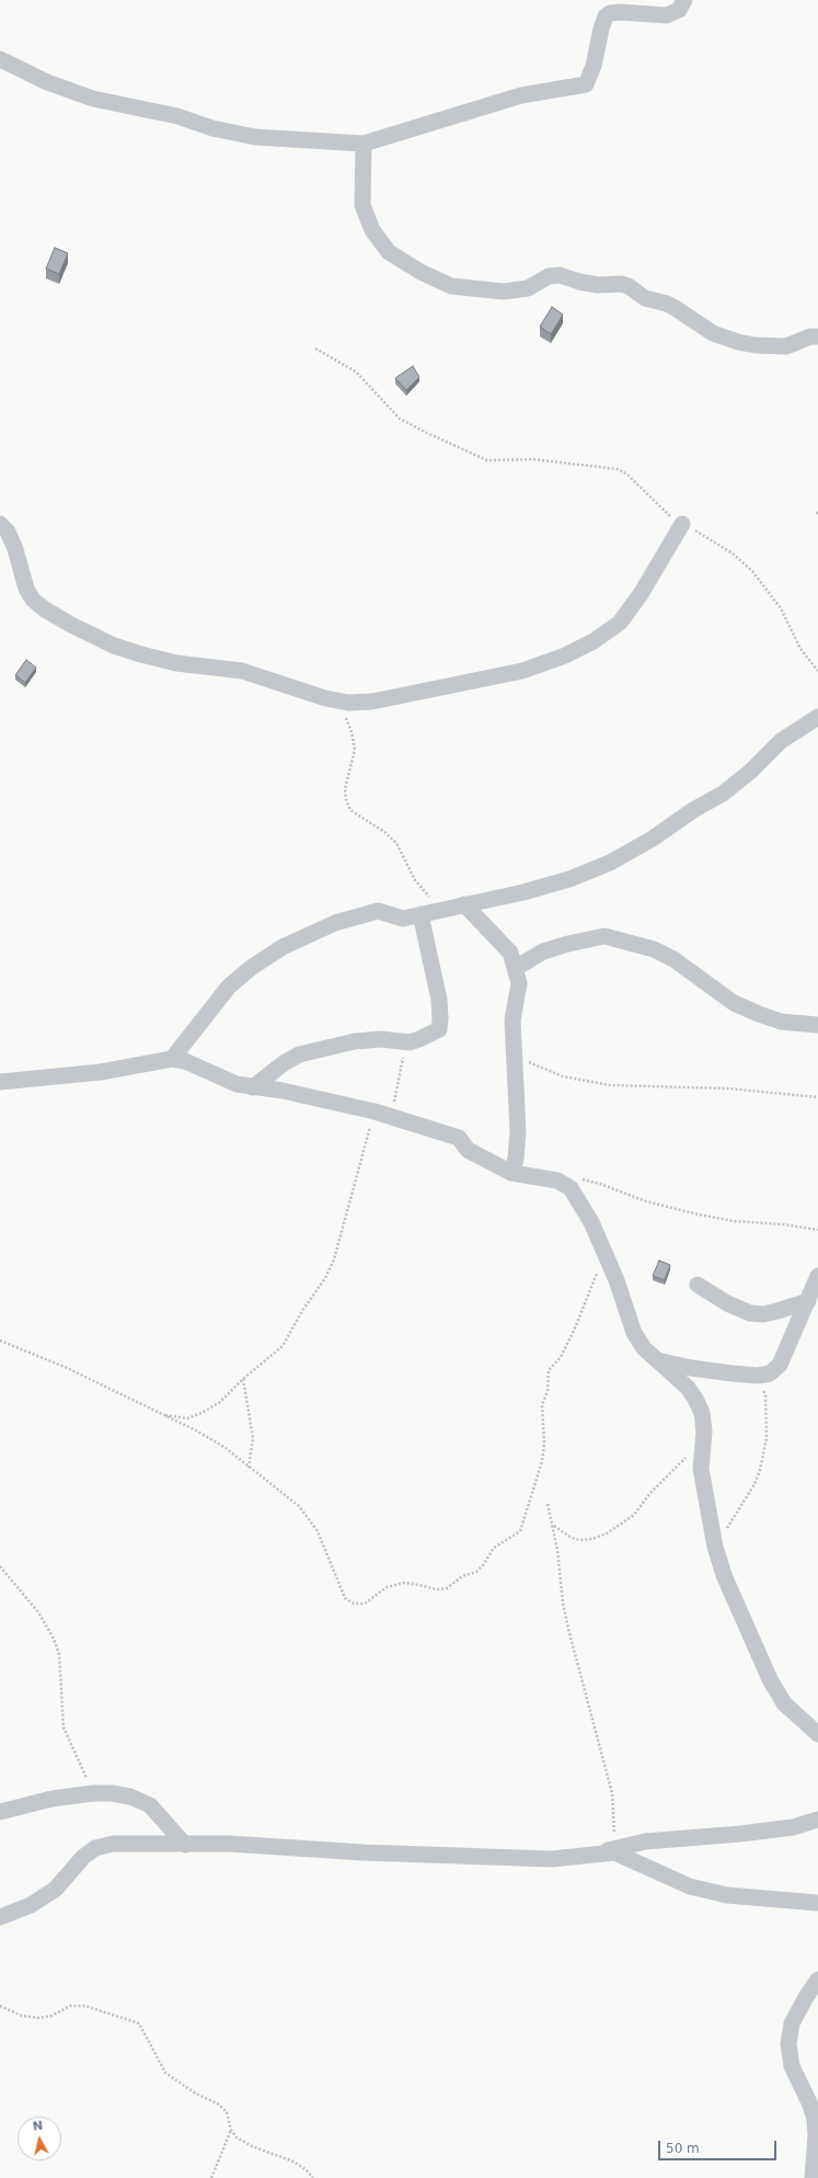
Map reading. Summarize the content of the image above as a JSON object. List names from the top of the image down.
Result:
{
  "scale_bar": "50 m",
  "north": "top"
}
